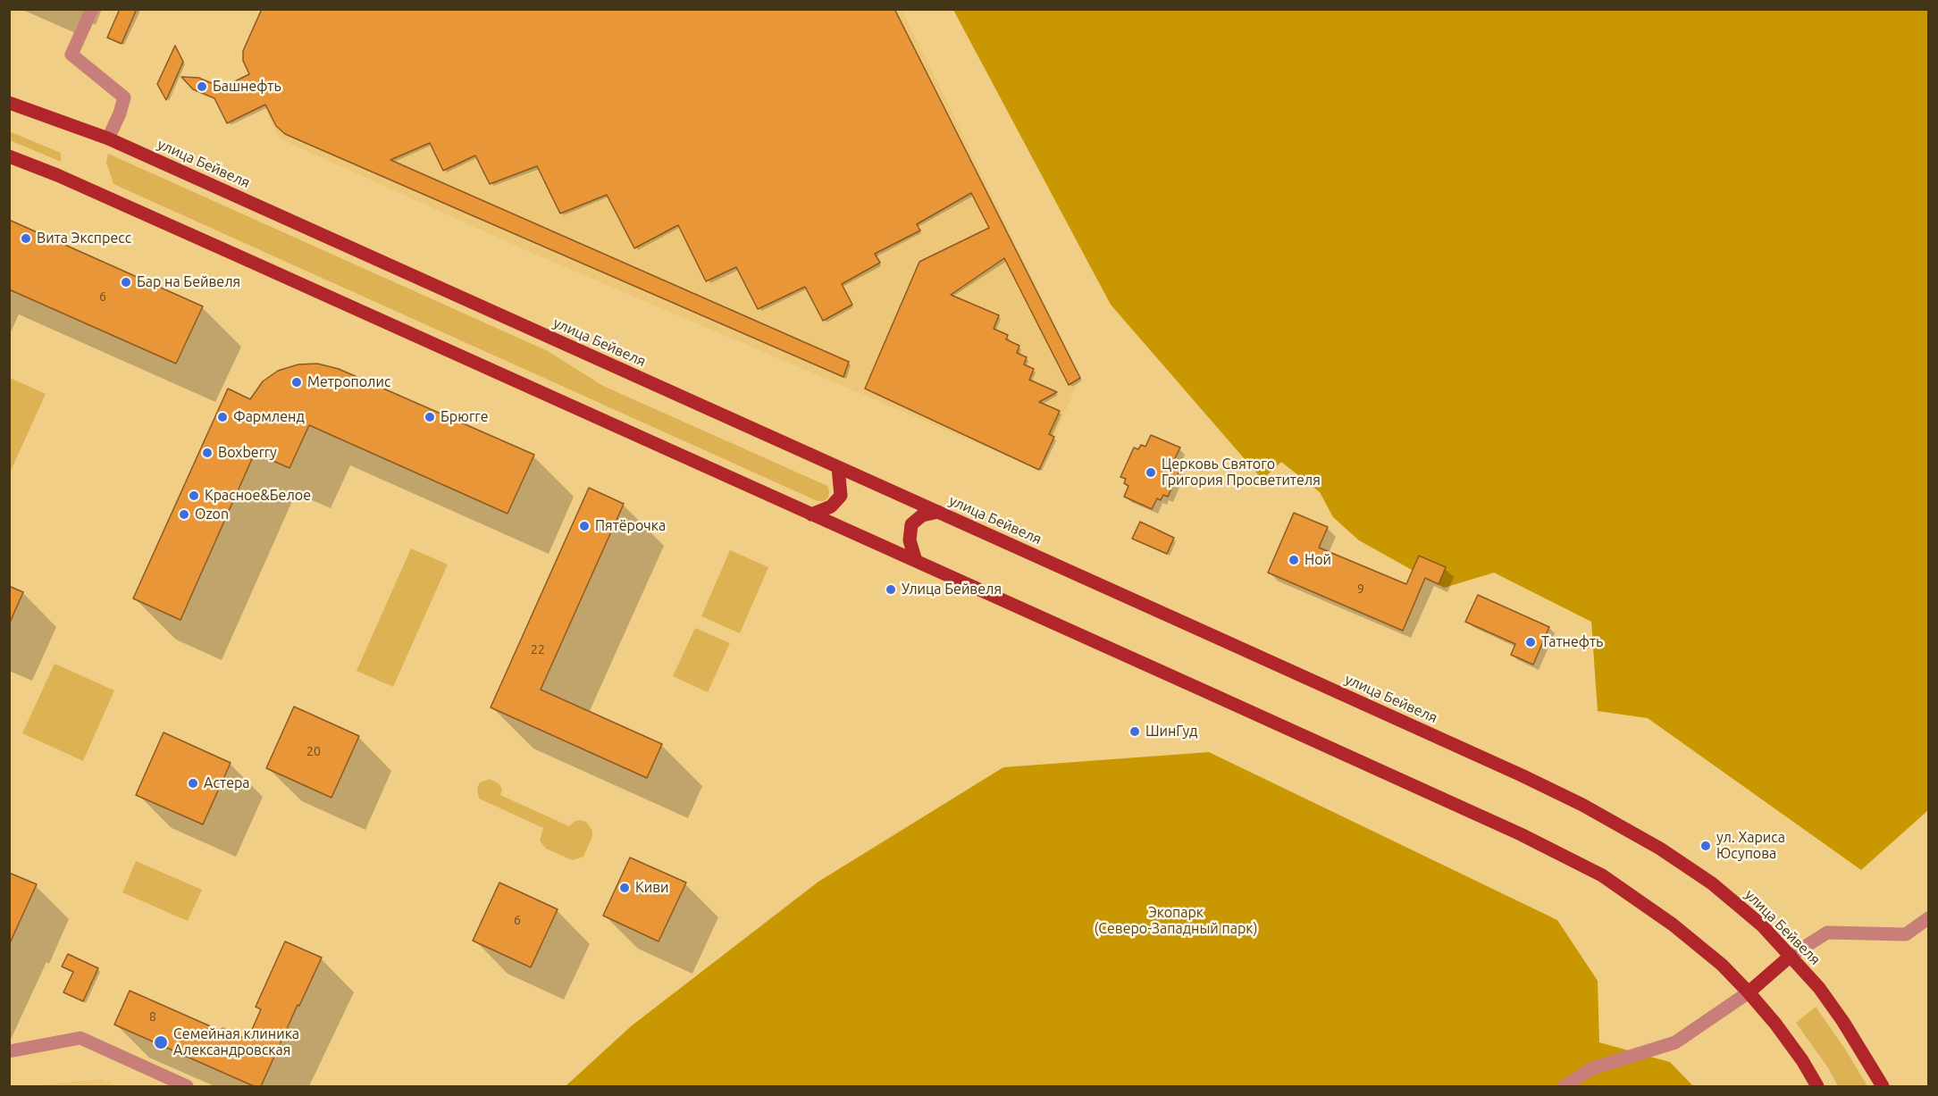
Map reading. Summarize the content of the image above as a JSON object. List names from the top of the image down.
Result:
{
  "streets": {
    "main road": ["улица Бейвеля"]
  },
  "parks": ["Экопарк (Северо-Западный парк)"],
  "places": [
    "Башнефть",
    "Вита Экспресс",
    "Бар на Бейвеля",
    "Метрополис",
    "Фармленд",
    "Брюгге",
    "Boxberry",
    "Церковь Святого Григория Просветителя",
    "Красное&Белое",
    "Ozon",
    "Пятёрочка",
    "Ной",
    "Улица Бейвеля",
    "Татнефть",
    "ШинГуд",
    "Астера",
    "ул. Хариса Юсупова",
    "Киви",
    "Семейная клиника Александровская"
  ],
  "house_numbers": [
    "6",
    "9",
    "22",
    "20",
    "6",
    "8"
  ]
}
